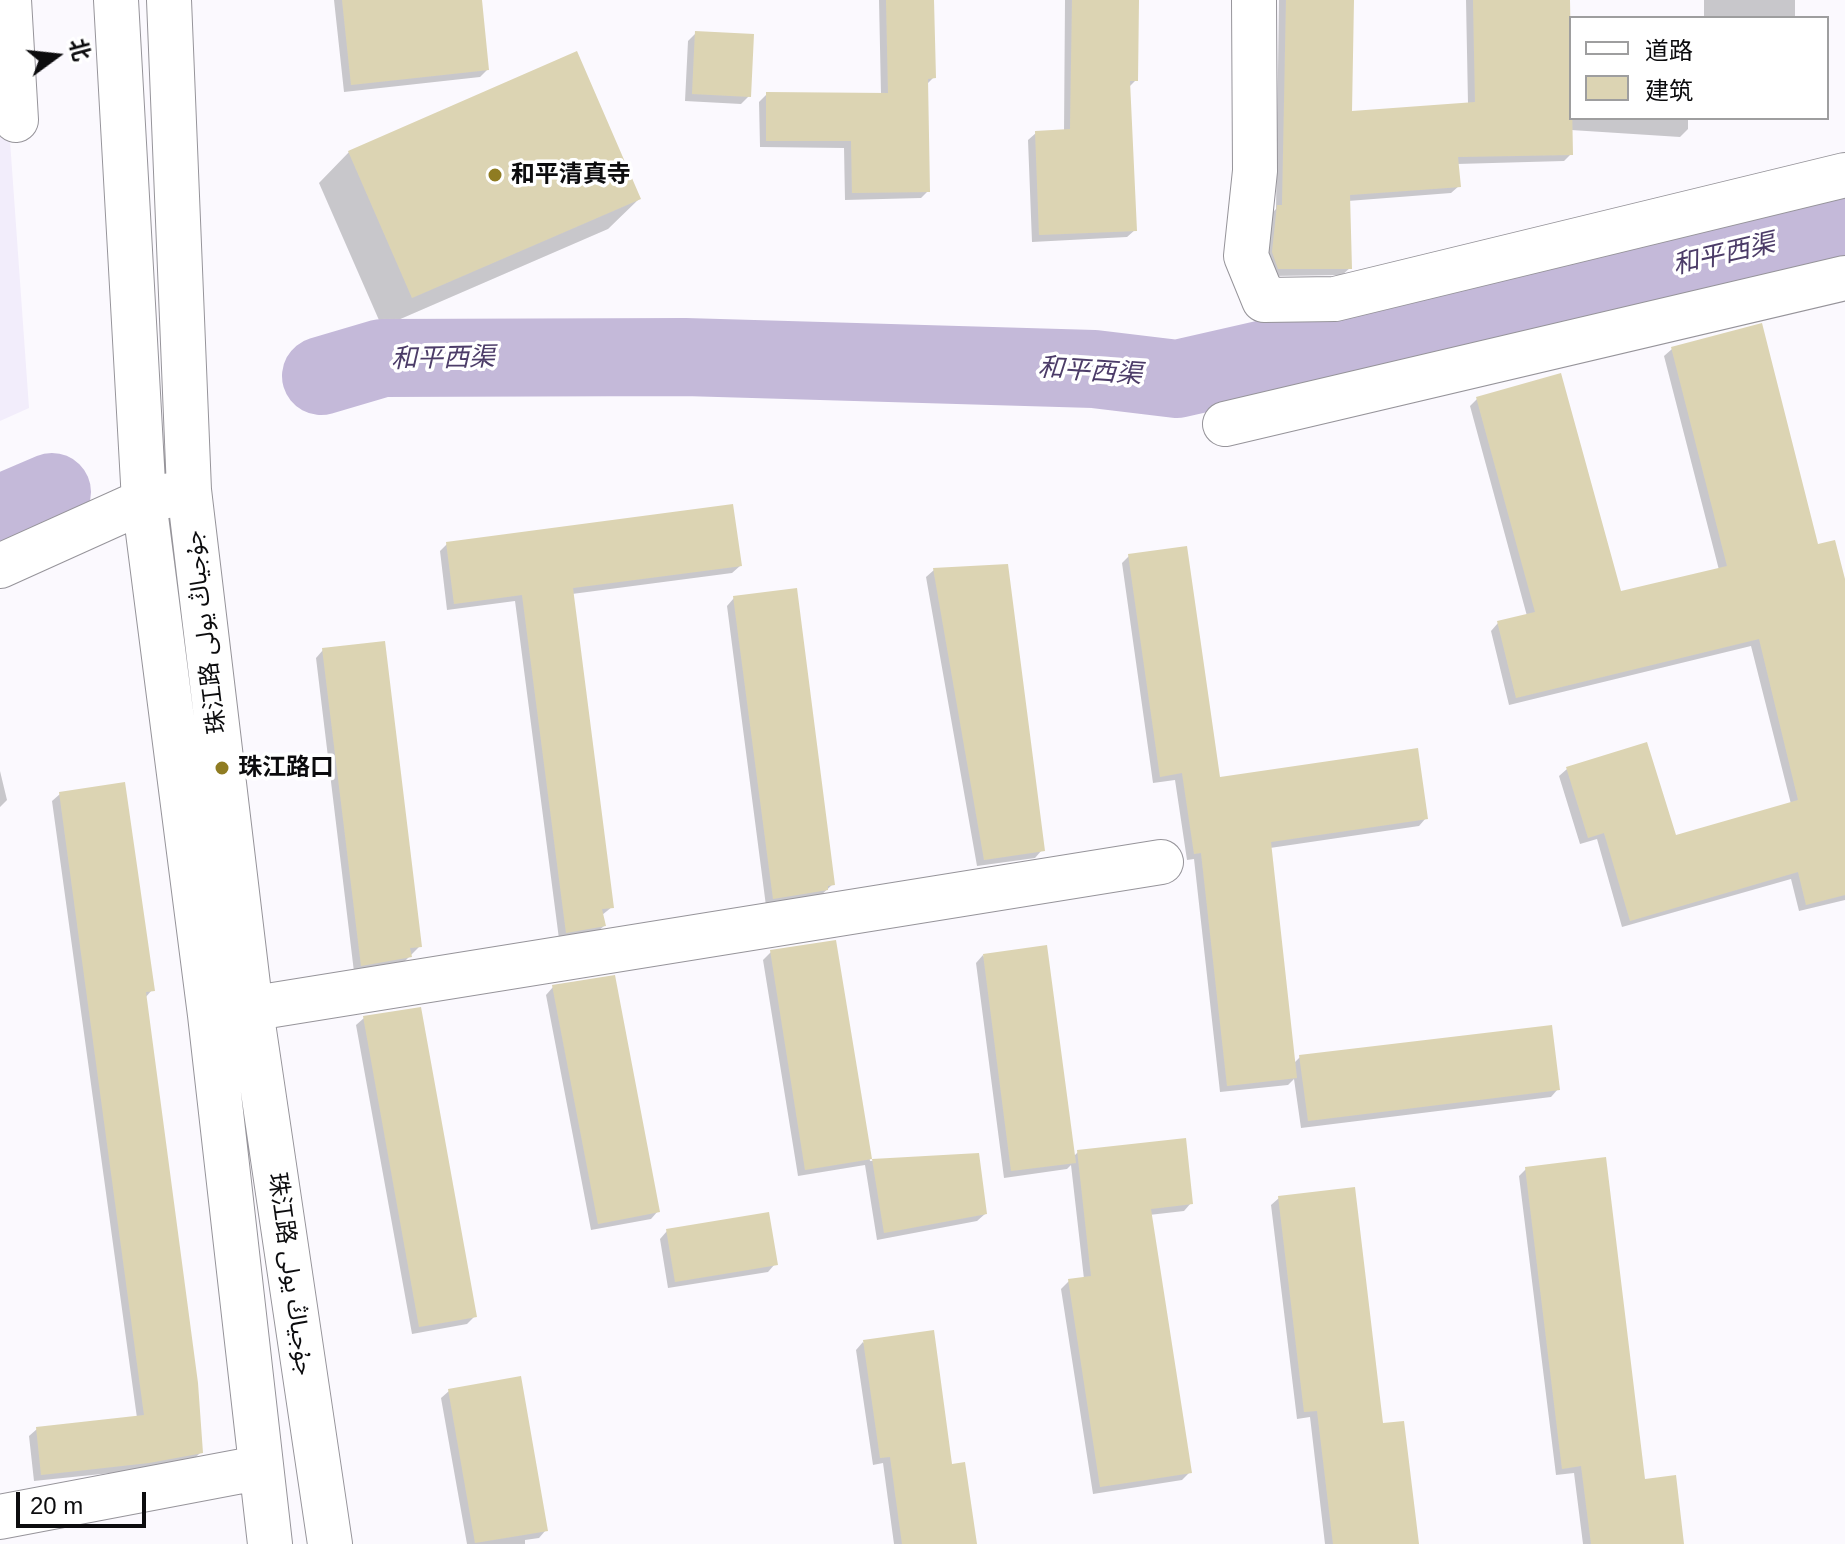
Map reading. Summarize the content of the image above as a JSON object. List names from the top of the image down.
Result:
{
  "streets": {
    "street": ["珠江路 جۇجياڭ يولى"]
  },
  "water": ["和平西渠"],
  "places": ["和平清真寺", "珠江路口"],
  "legend": ["道路", "建筑"],
  "scale_bar": "20 m",
  "north": "right"
}
